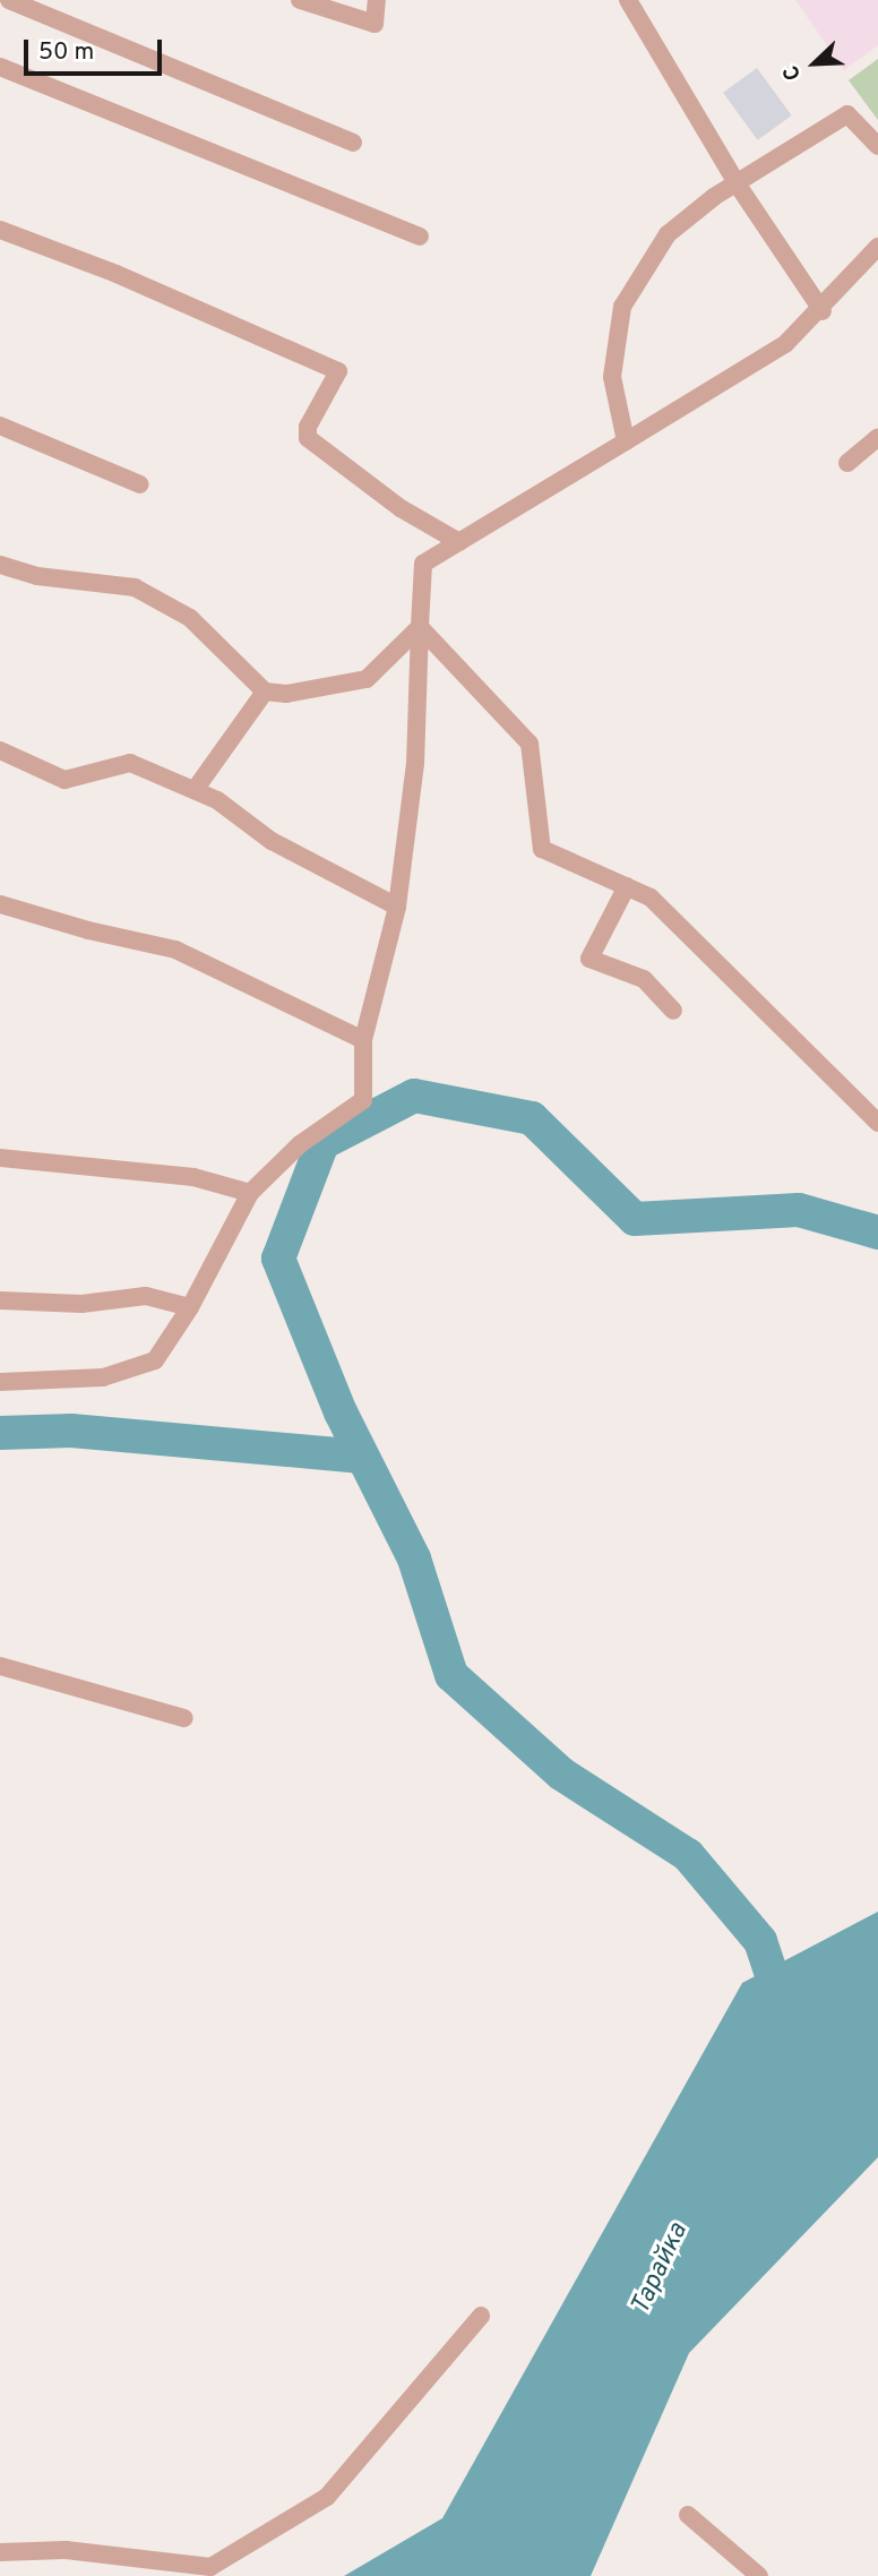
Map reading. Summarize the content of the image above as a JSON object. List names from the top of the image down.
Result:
{
  "water": ["Тарайка"],
  "scale_bar": "50 m",
  "north": "bottom left"
}
